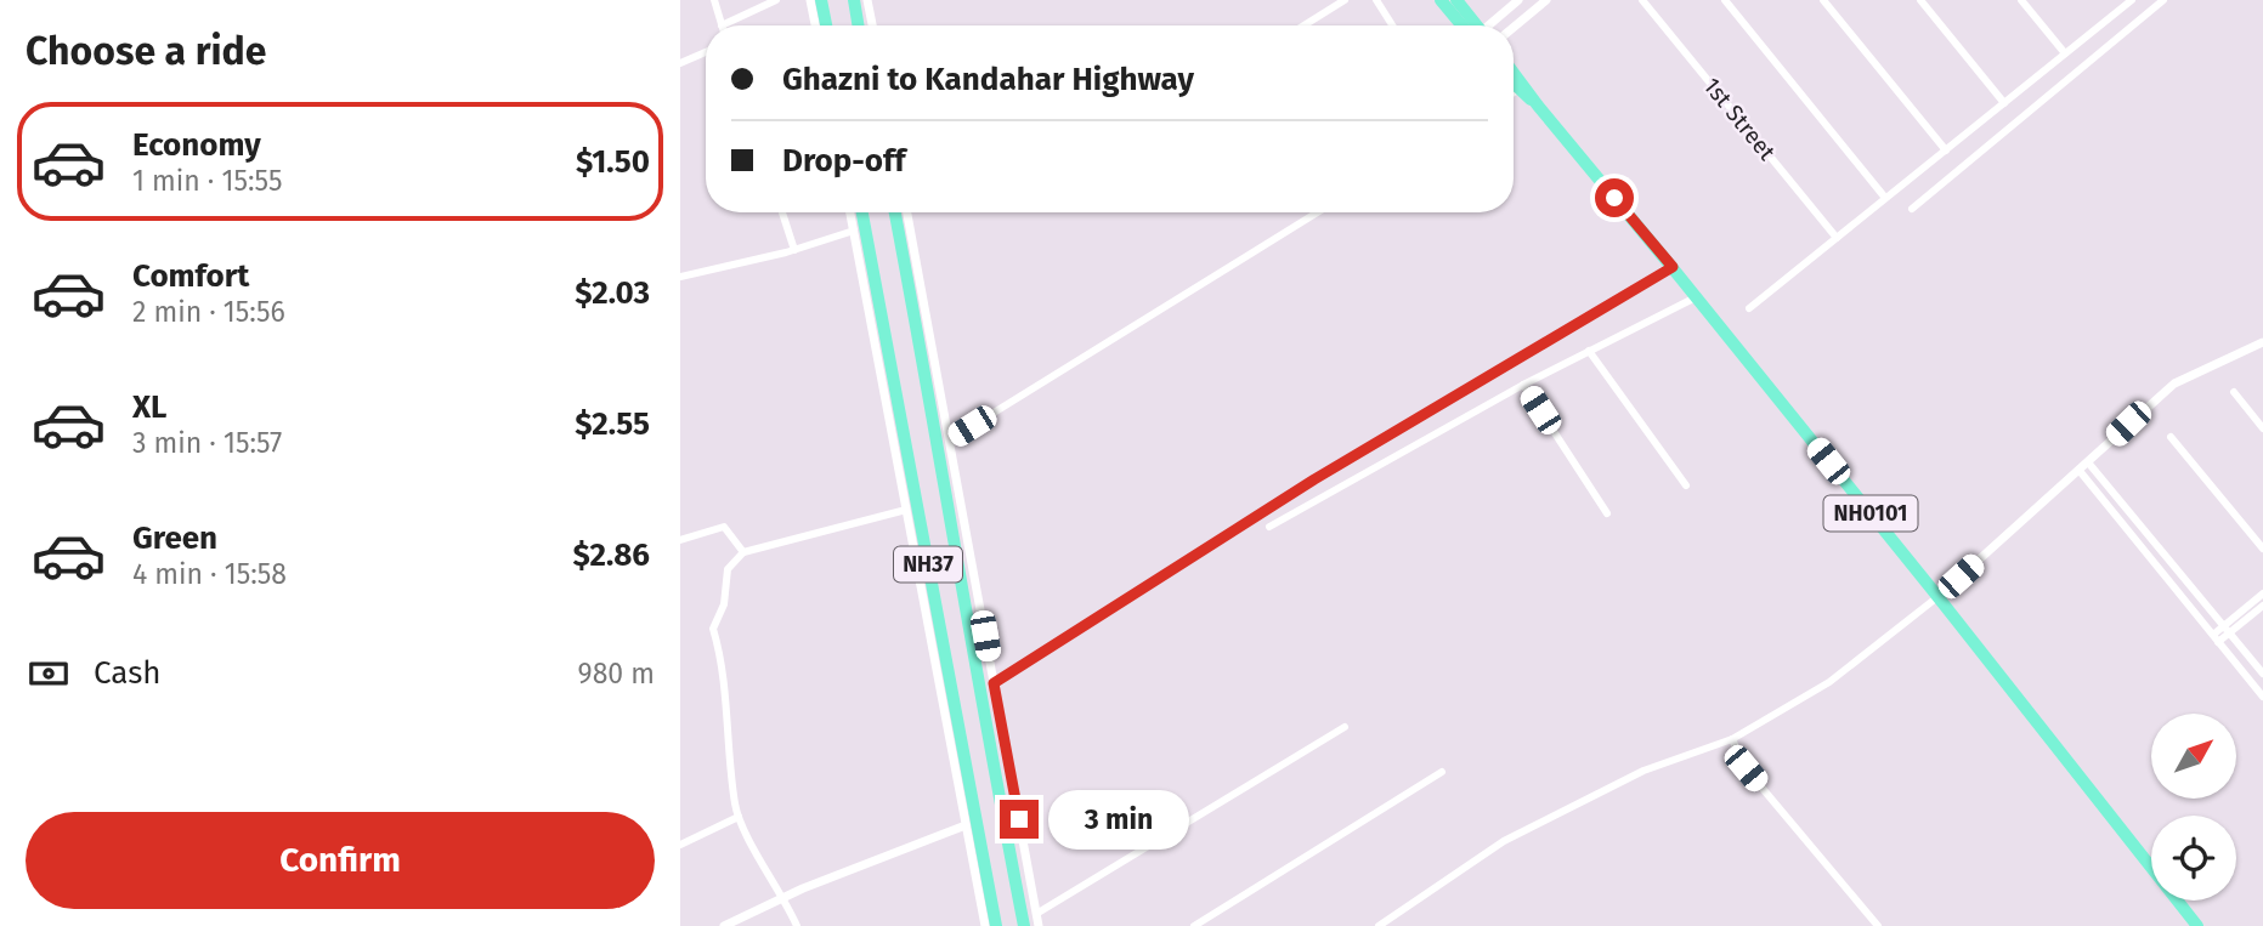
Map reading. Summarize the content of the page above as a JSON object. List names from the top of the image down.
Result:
{
  "streets": {
    "highway": ["NH0101", "NH37"],
    "street": ["1st Street"]
  },
  "north": "top right",
  "page": {
    "heading": "Choose a ride",
    "banner": ["Ghazni to Kandahar Highway", "Drop-off"],
    "list": [
      {
        "name": "Economy",
        "note": "1 min · 15:55",
        "value": "$1.50"
      },
      {
        "name": "Comfort",
        "note": "2 min · 15:56",
        "value": "$2.03"
      },
      {
        "name": "XL",
        "note": "3 min · 15:57",
        "value": "$2.55"
      },
      {
        "name": "Green",
        "note": "4 min · 15:58",
        "value": "$2.86"
      }
    ],
    "pay": ["Cash", "980 m"],
    "bubble": "3 min",
    "buttons": "Confirm"
  }
}
